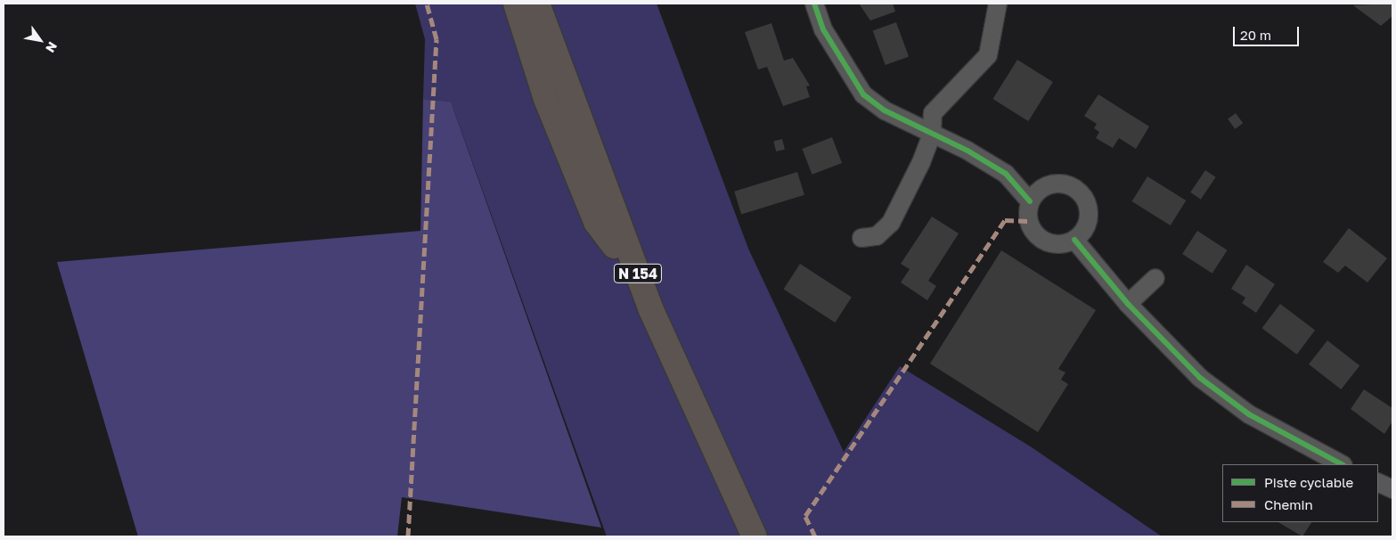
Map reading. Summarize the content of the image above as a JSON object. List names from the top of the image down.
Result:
{
  "streets": {
    "main road": ["N 154"]
  },
  "legend": ["Piste cyclable", "Chemin"],
  "scale_bar": "20 m",
  "north": "bottom right"
}
